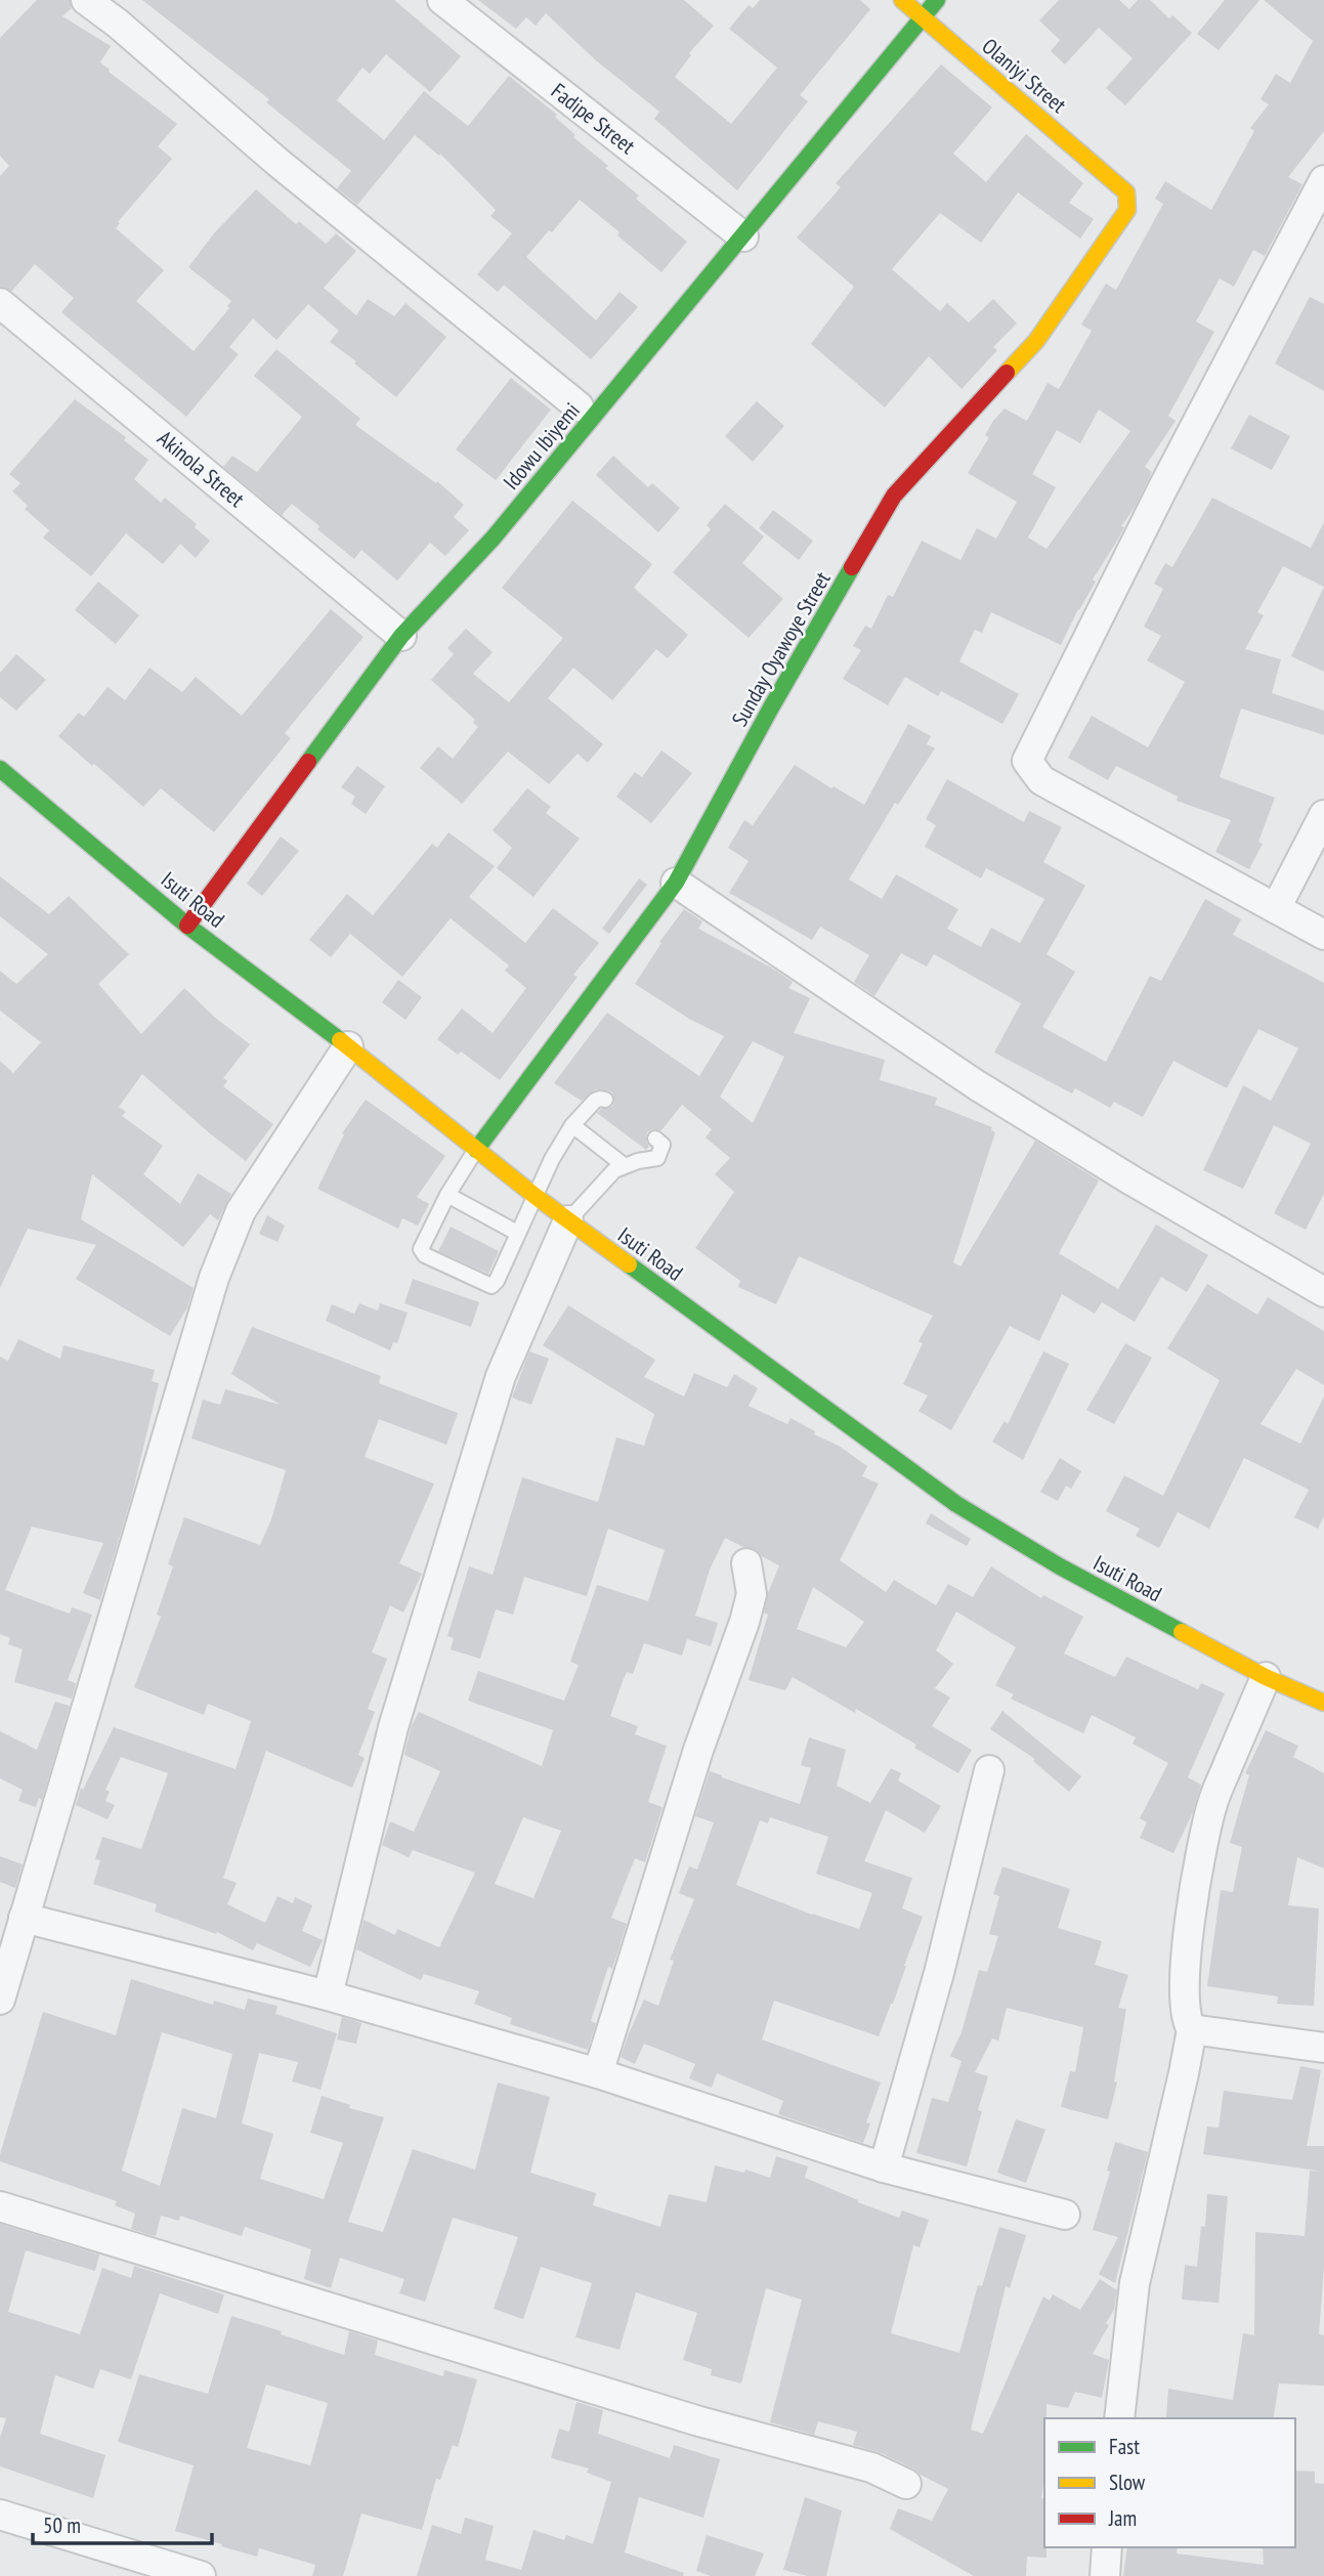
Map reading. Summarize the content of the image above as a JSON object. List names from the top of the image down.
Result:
{
  "streets": {
    "street": [
      "Olaniyi Street",
      "Fadipe Street",
      "Idowu Ibiyemi",
      "Akinola Street",
      "Sunday Oyawoye Street",
      "Isuti Road"
    ]
  },
  "crossings": [
    ["Olaniyi Street", "Idowu Ibiyemi"],
    ["Olaniyi Street", "Sunday Oyawoye Street"],
    ["Fadipe Street", "Idowu Ibiyemi"],
    ["Idowu Ibiyemi", "Akinola Street"],
    ["Idowu Ibiyemi", "Isuti Road"],
    ["Sunday Oyawoye Street", "Isuti Road"]
  ],
  "legend": ["Fast", "Slow", "Jam"],
  "scale_bar": "50 m"
}
